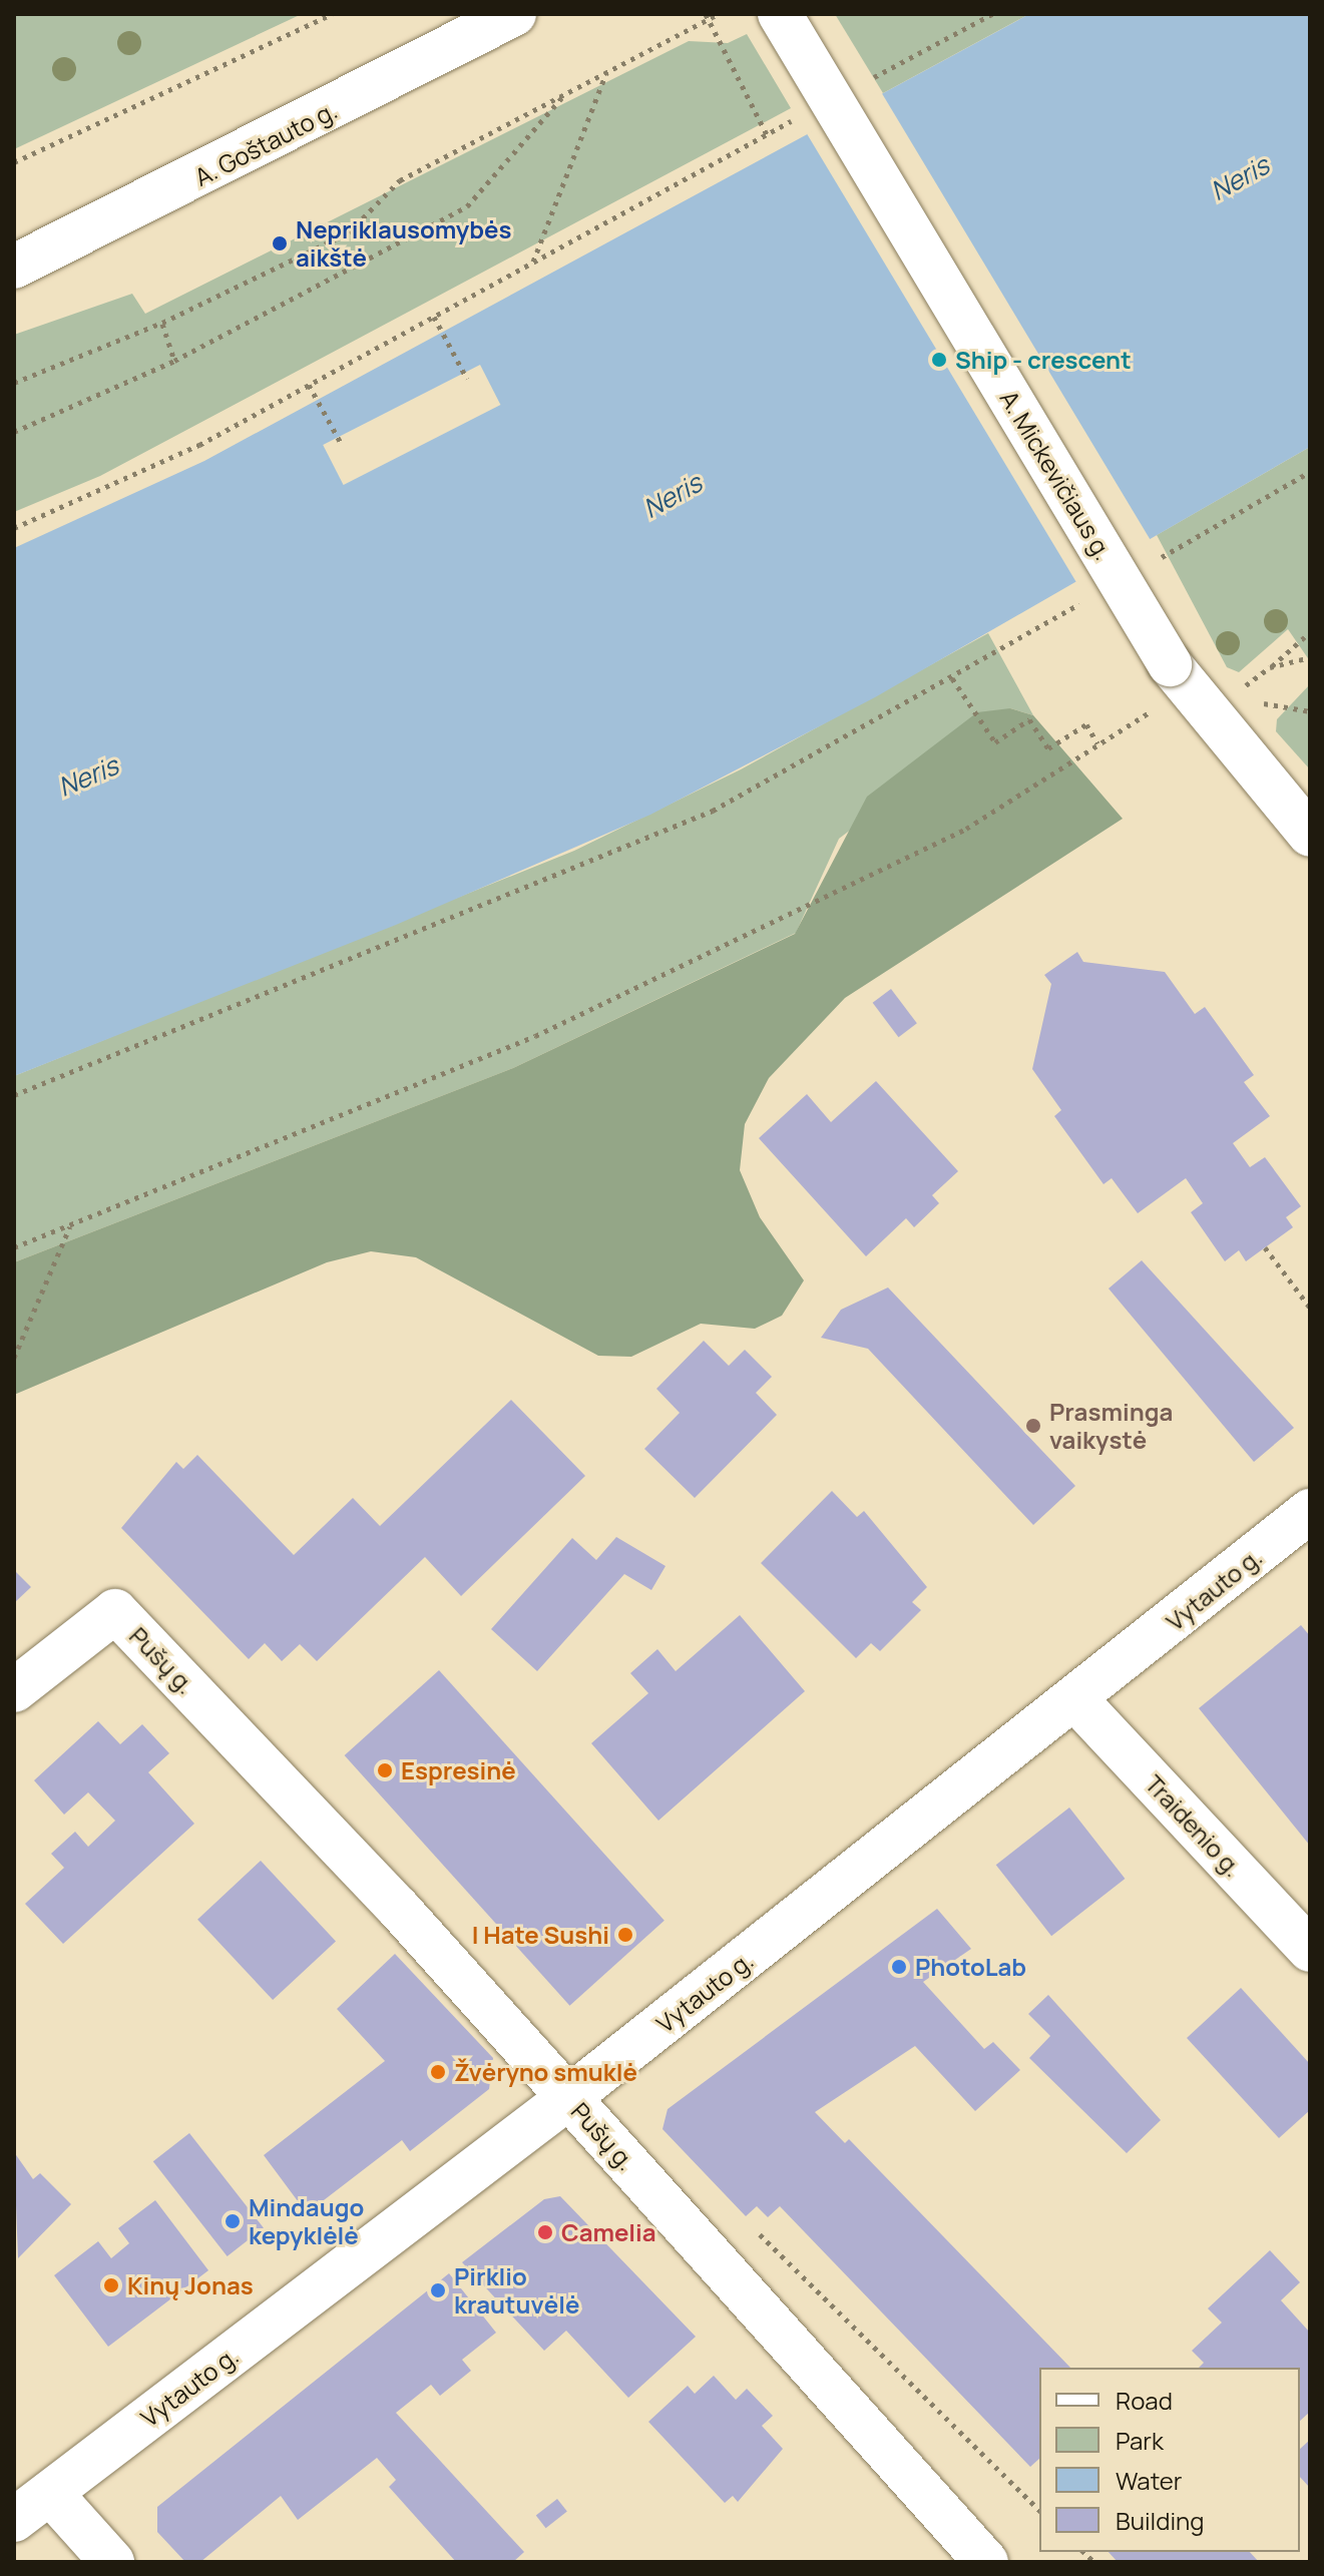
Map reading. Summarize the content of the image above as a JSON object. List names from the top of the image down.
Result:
{
  "streets": {
    "street": [
      "A. Goštauto g.",
      "A. Mickevičiaus g.",
      "Vytauto g.",
      "Pušų g.",
      "Traidenio g."
    ]
  },
  "crossings": [
    ["Vytauto g.", "Pušų g."],
    ["Vytauto g.", "Traidenio g."]
  ],
  "water": ["Neris"],
  "places": [
    "Nepriklausomybės aikštė",
    "Ship - crescent",
    "Prasminga vaikystė",
    "Espresinė",
    "I Hate Sushi",
    "PhotoLab",
    "Žvėryno smuklė",
    "Mindaugo kepyklėlė",
    "Camelia",
    "Kinų Jonas",
    "Pirklio krautuvėlė"
  ],
  "legend": [
    "Road",
    "Park",
    "Water",
    "Building"
  ]
}
